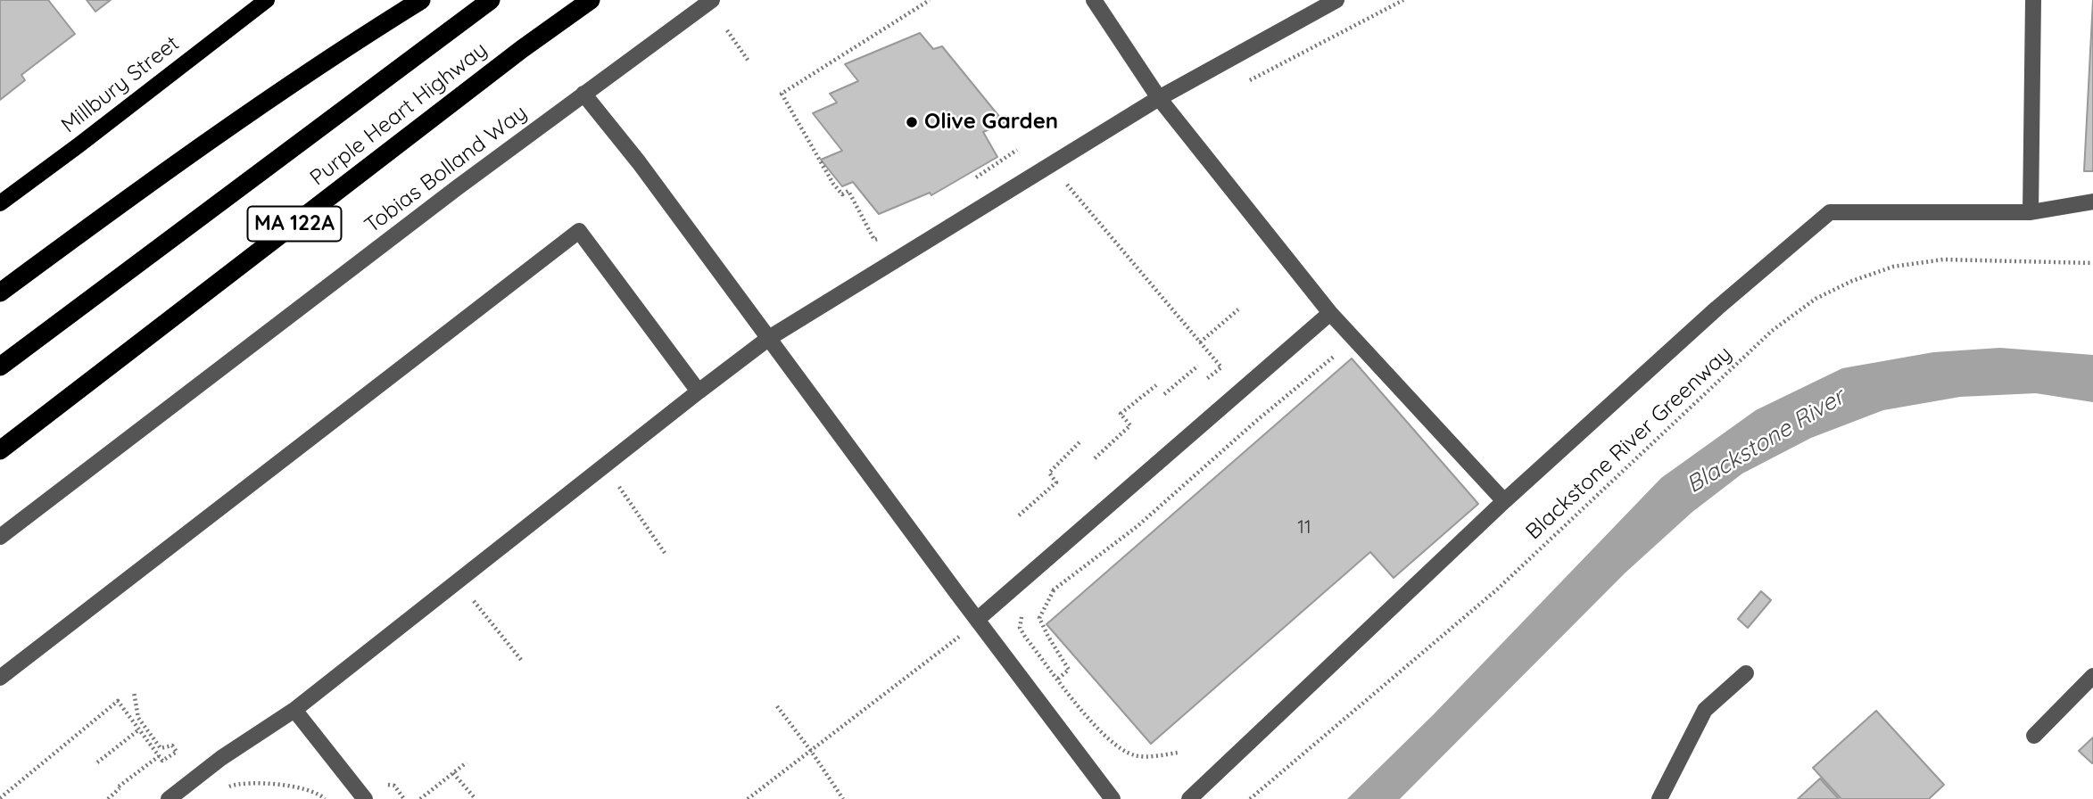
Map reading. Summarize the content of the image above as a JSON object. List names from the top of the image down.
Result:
{
  "streets": {
    "highway": ["Purple Heart Highway", "MA 122A"],
    "main road": ["Millbury Street"],
    "street": ["Tobias Bolland Way"],
    "path": ["Blackstone River Greenway"]
  },
  "water": ["Blackstone River"],
  "places": ["Olive Garden"],
  "house_numbers": ["11"]
}
